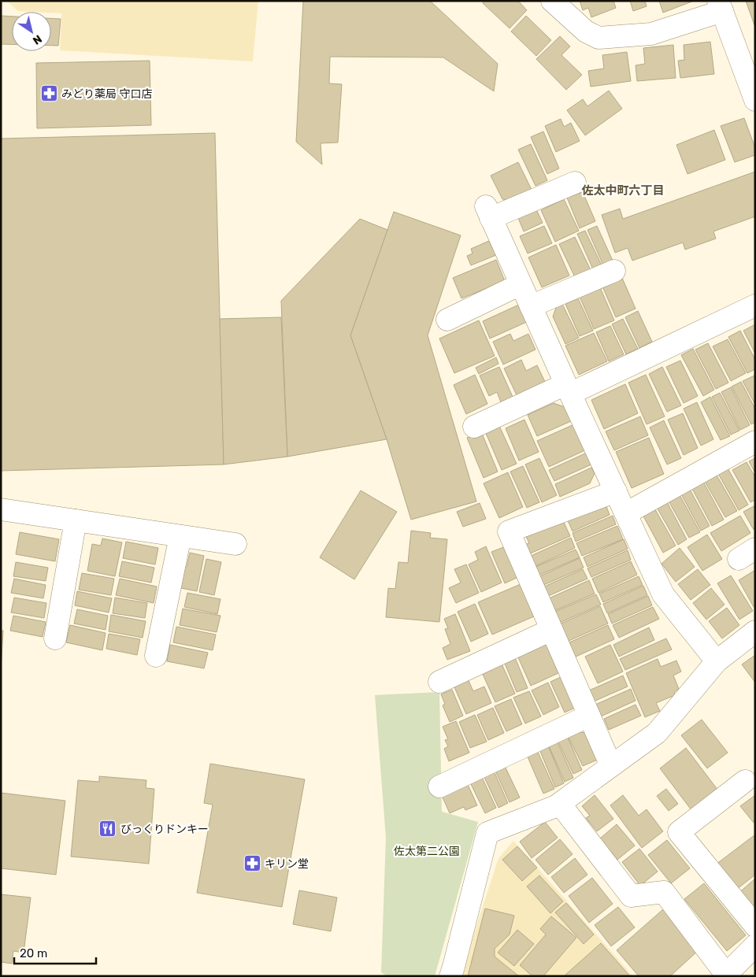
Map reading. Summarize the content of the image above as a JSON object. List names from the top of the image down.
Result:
{
  "districts": ["佐太中町六丁目"],
  "parks": ["佐太第二公園"],
  "places": {
    "pharmacy": ["みどり薬局 守口店", "キリン堂"],
    "restaurant": ["びっくりドンキー"]
  },
  "scale_bar": "20 m",
  "north": "bottom right"
}
